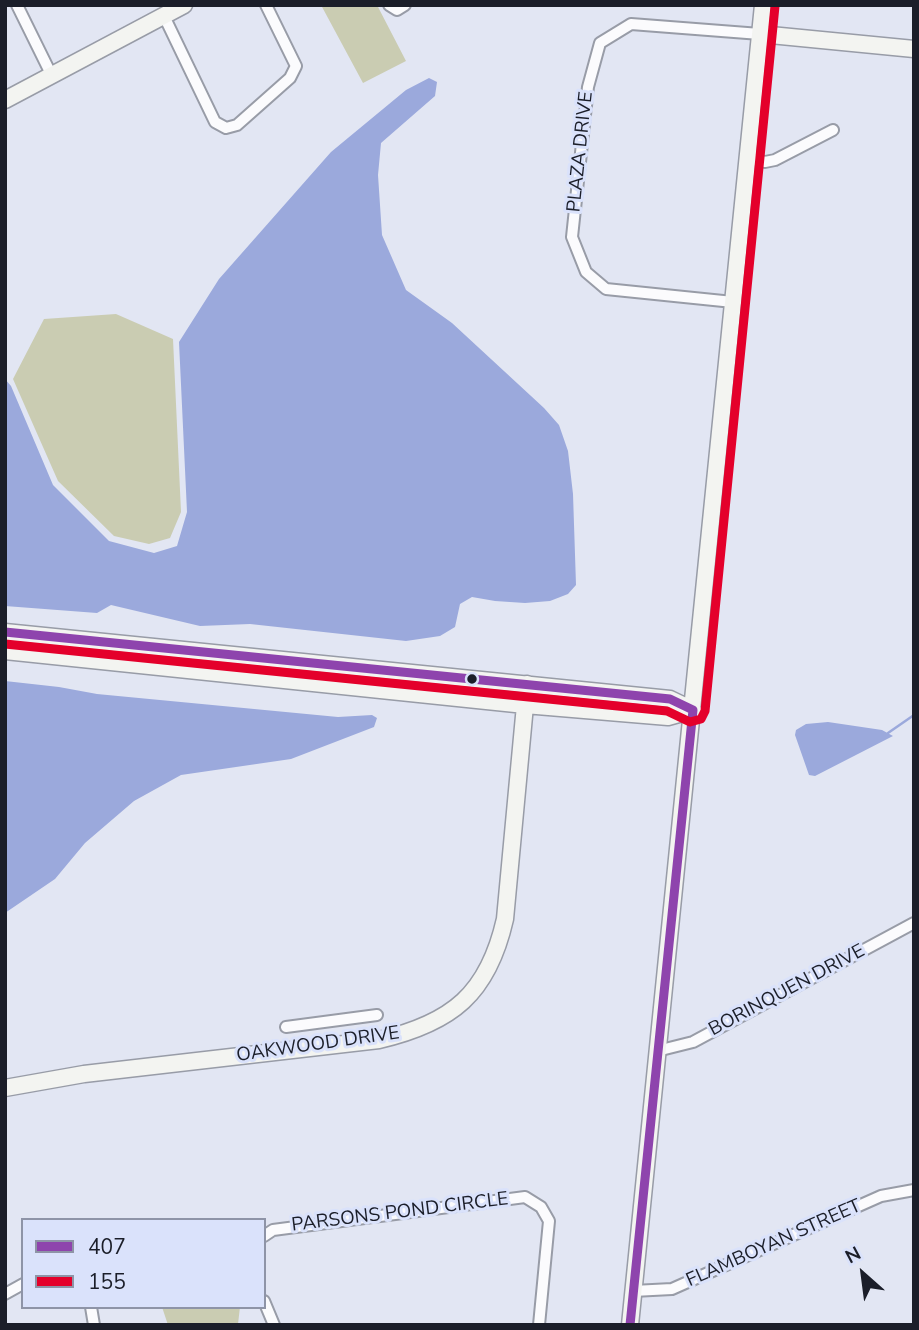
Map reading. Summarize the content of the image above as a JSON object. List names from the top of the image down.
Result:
{
  "streets": {
    "main road": ["OAKWOOD DRIVE"],
    "street": [
      "PLAZA DRIVE",
      "BORINQUEN DRIVE",
      "PARSONS POND CIRCLE",
      "FLAMBOYAN STREET"
    ]
  },
  "lines": ["transit line 155", "transit line 407"],
  "legend": ["407", "155"],
  "north": "top left"
}
